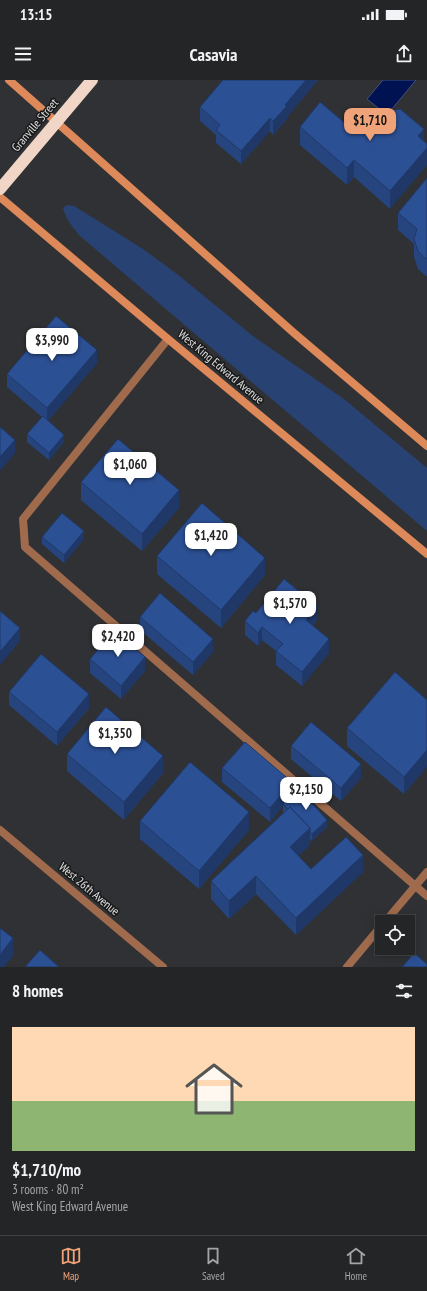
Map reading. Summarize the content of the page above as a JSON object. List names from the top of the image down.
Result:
{
  "streets": {
    "highway": ["Granville Street"],
    "main road": ["West King Edward Avenue"],
    "street": ["West 26th Avenue"]
  },
  "page": {
    "status": "13:15",
    "header": "Casavia",
    "price": [
      "$1,710",
      "$3,990",
      "$1,060",
      "$1,420",
      "$1,570",
      "$2,420",
      "$1,350",
      "$2,150"
    ],
    "heading": "8 homes",
    "list": [
      {
        "name": "$1,710/mo",
        "note": "3 rooms · 80 m² · West King Edward Avenue"
      }
    ],
    "tabs": ["Map", "Saved", "Home"]
  }
}
